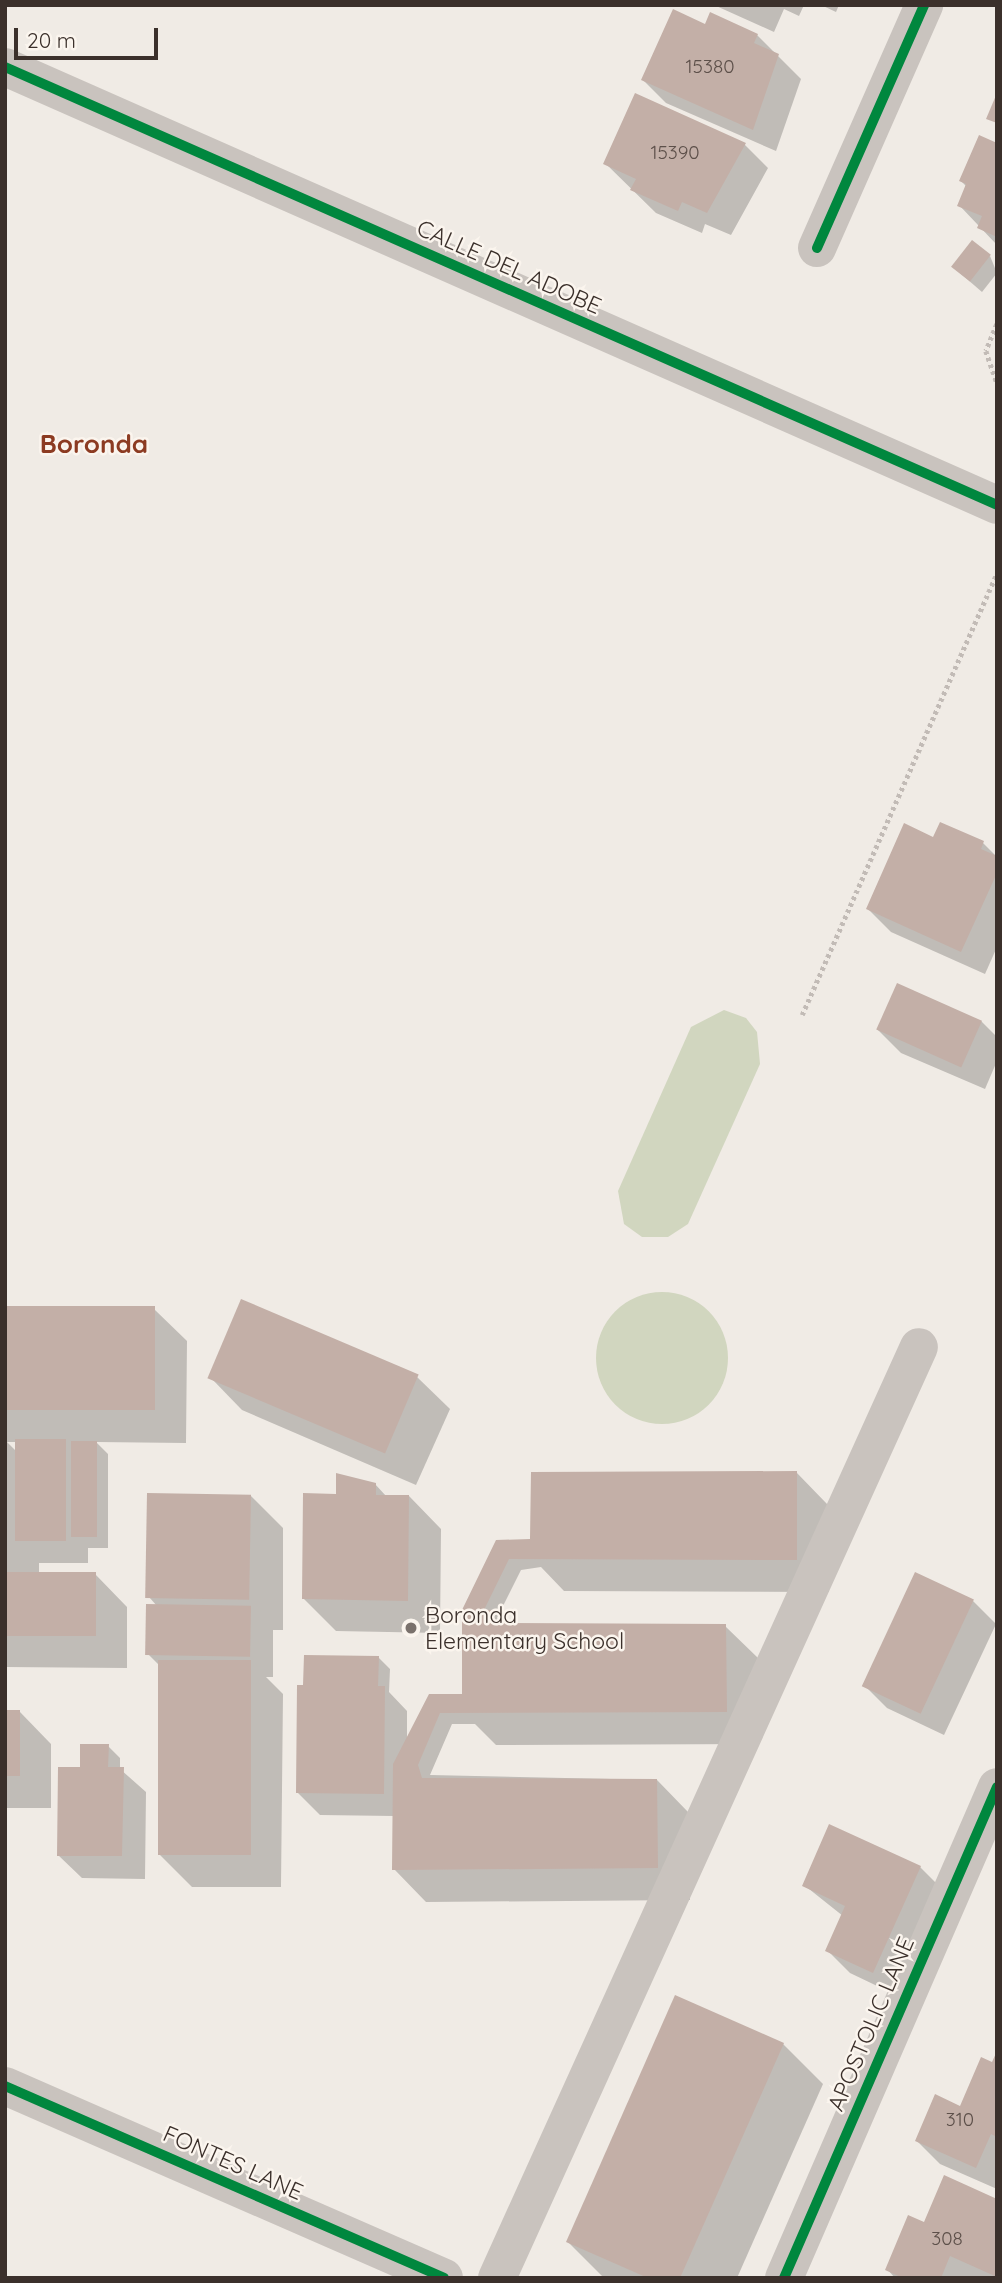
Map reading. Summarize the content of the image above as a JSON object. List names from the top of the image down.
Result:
{
  "streets": {
    "street": ["CALLE DEL ADOBE", "APOSTOLIC LANE", "FONTES LANE"]
  },
  "districts": ["Boronda"],
  "places": ["Boronda Elementary School"],
  "house_numbers": [
    "15380",
    "15390",
    "310",
    "308"
  ],
  "scale_bar": "20 m"
}
